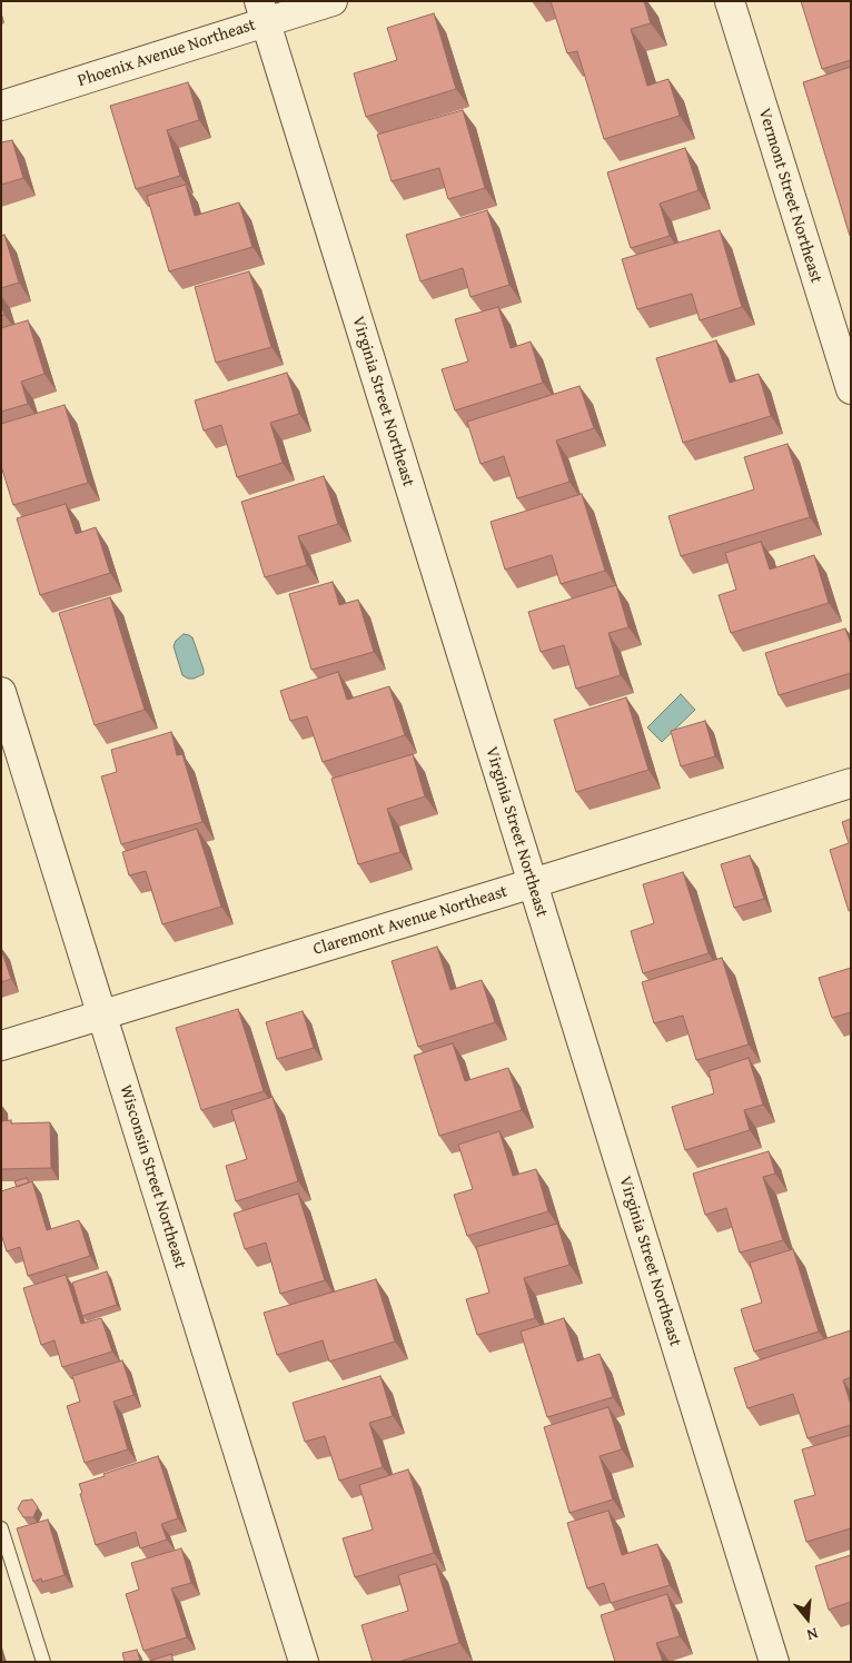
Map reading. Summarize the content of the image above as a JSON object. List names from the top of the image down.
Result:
{
  "streets": {
    "street": [
      "Phoenix Avenue Northeast",
      "Vermont Street Northeast",
      "Virginia Street Northeast",
      "Claremont Avenue Northeast",
      "Wisconsin Street Northeast"
    ]
  },
  "crossings": [
    ["Phoenix Avenue Northeast", "Virginia Street Northeast"],
    ["Virginia Street Northeast", "Claremont Avenue Northeast"],
    ["Claremont Avenue Northeast", "Wisconsin Street Northeast"]
  ],
  "north": "bottom"
}
